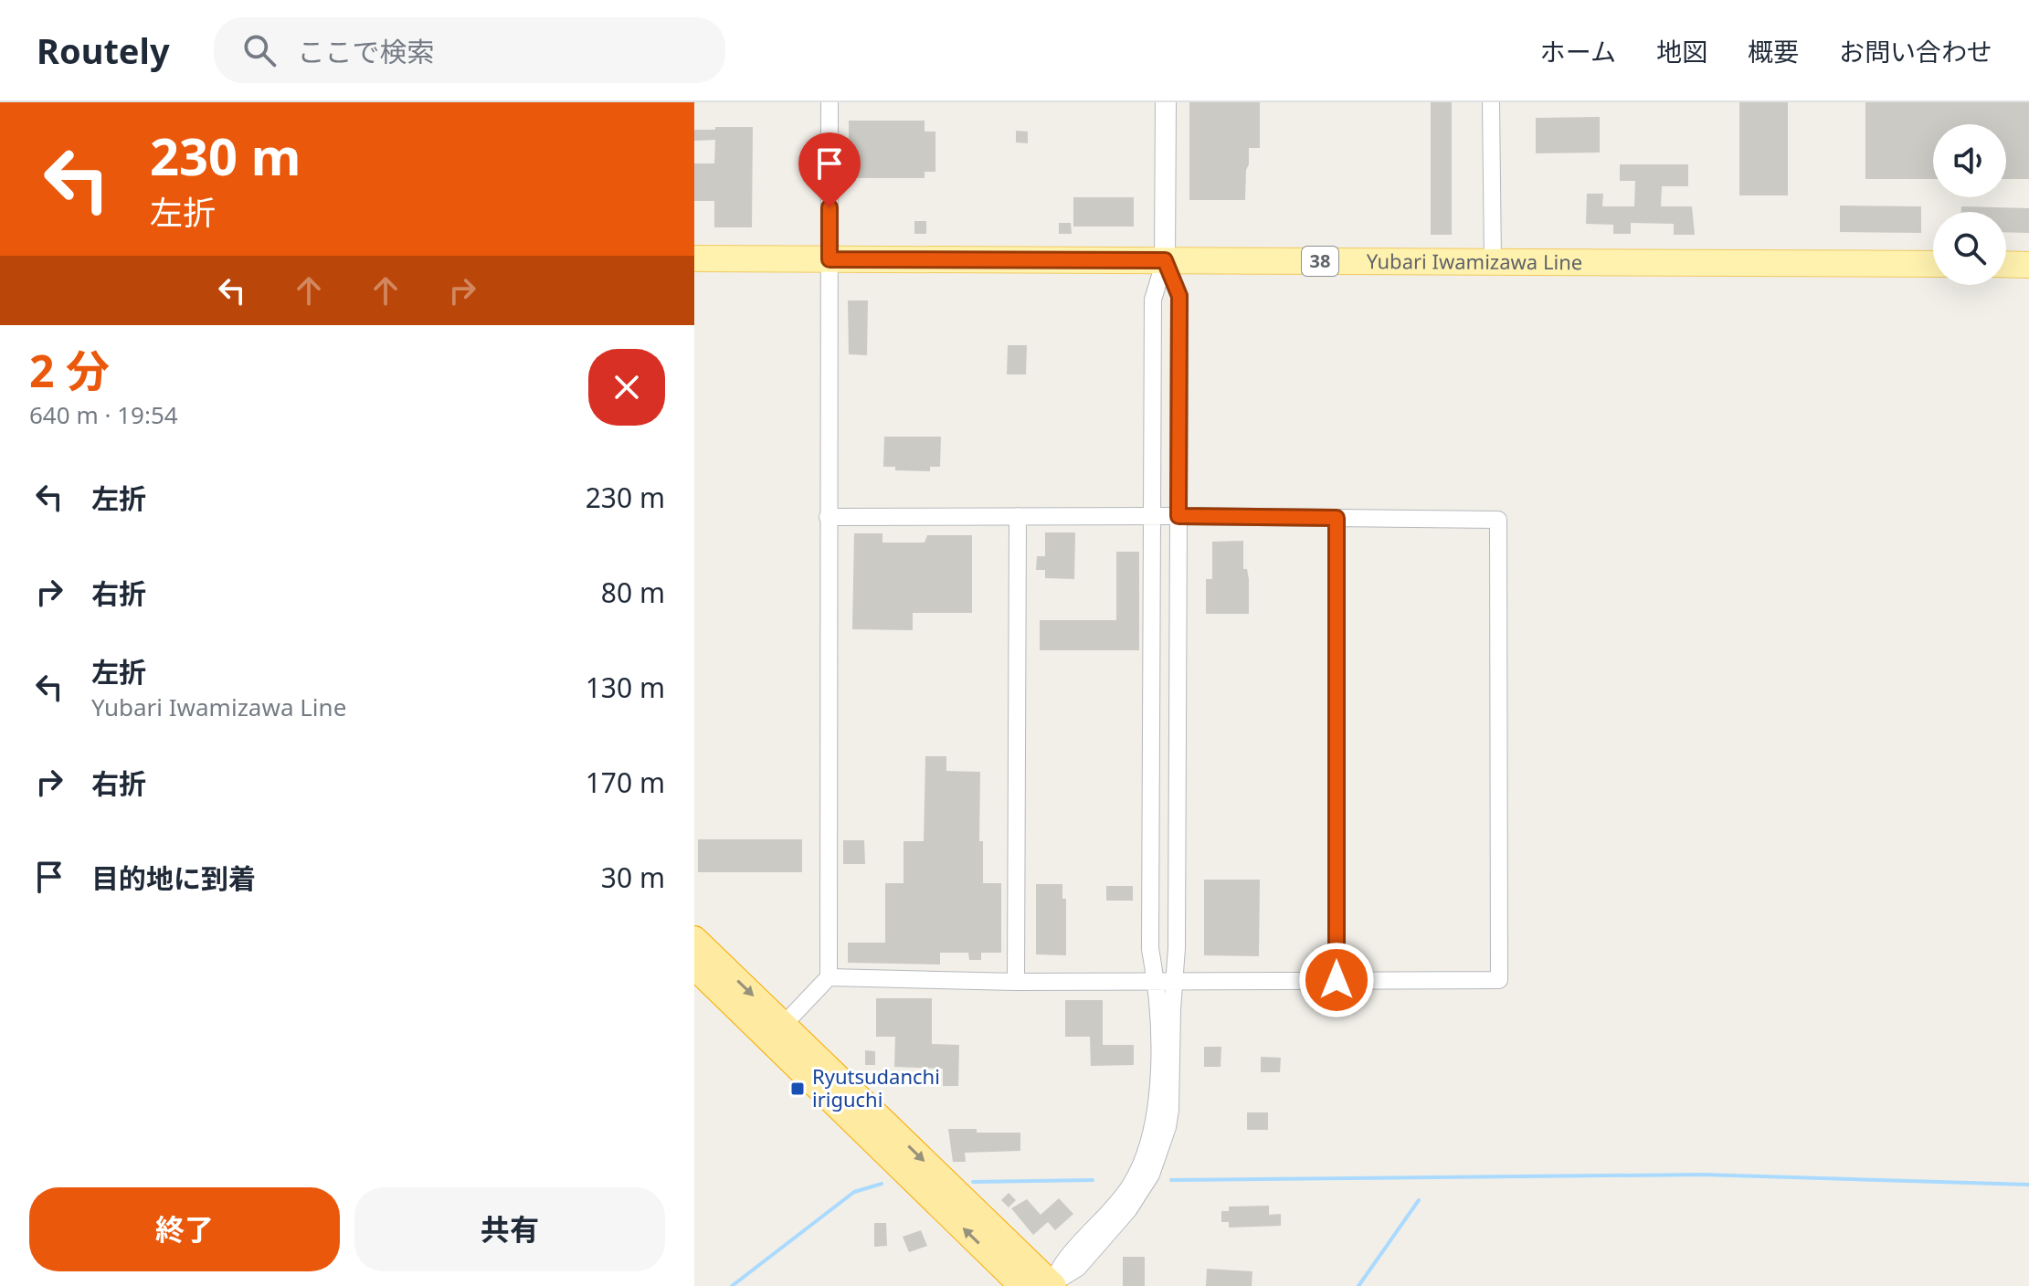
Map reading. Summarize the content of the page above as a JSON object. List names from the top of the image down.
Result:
{
  "streets": {
    "main road": ["38", "Yubari Iwamizawa Line"]
  },
  "places": {
    "transit": ["Ryutsudanchi iriguchi"]
  },
  "page": {
    "header": "Routely",
    "search": "ここで検索",
    "nav": [
      "ホーム",
      "地図",
      "概要",
      "お問い合わせ"
    ],
    "turn": ["230 m", "左折"],
    "heading": ["2 分", "640 m · 19:54"],
    "list": [
      {
        "name": "左折",
        "value": "230 m"
      },
      {
        "name": "右折",
        "value": "80 m"
      },
      {
        "name": "左折",
        "note": "Yubari Iwamizawa Line",
        "value": "130 m"
      },
      {
        "name": "右折",
        "value": "170 m"
      },
      {
        "name": "目的地に到着",
        "value": "30 m"
      }
    ],
    "buttons": ["終了", "共有"]
  }
}
